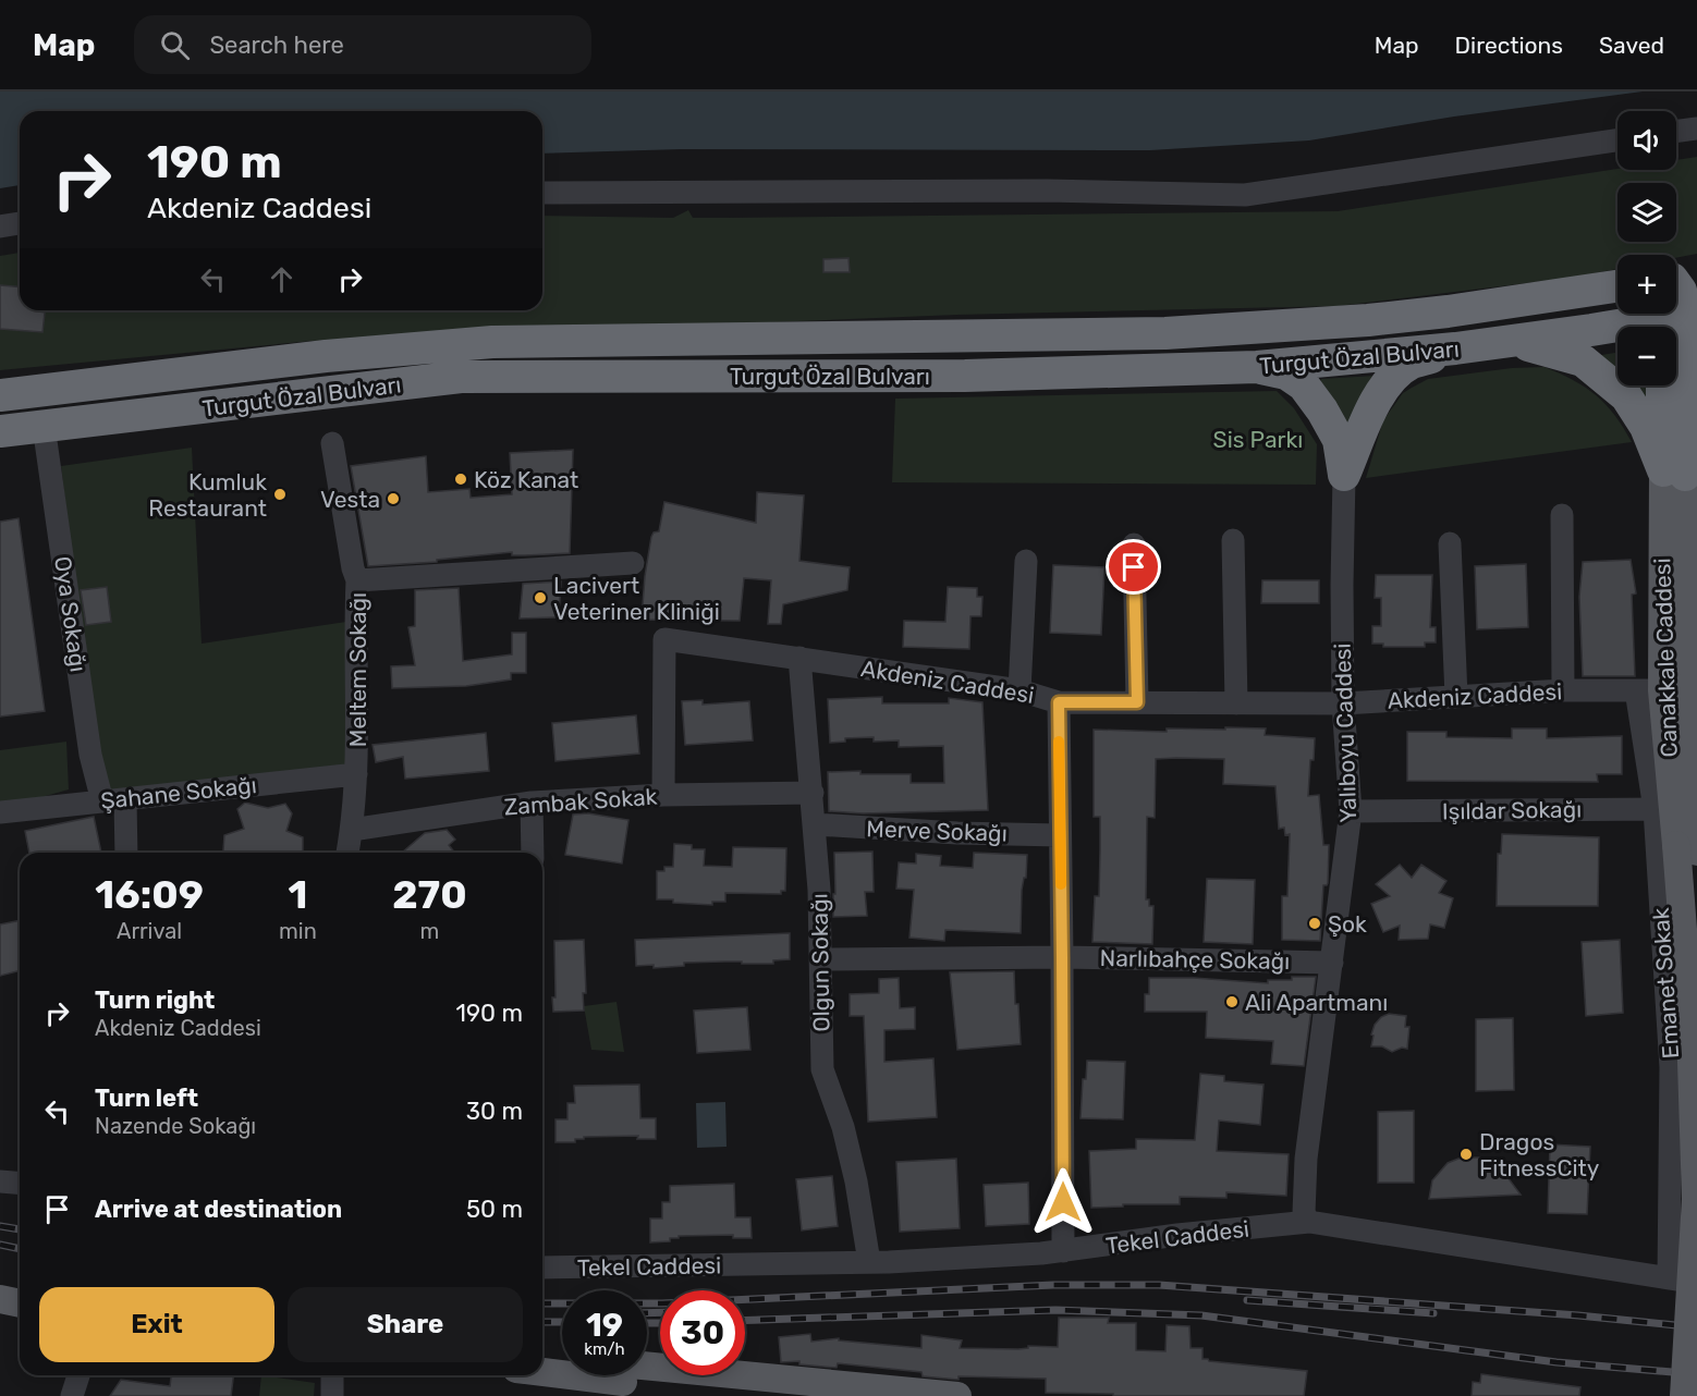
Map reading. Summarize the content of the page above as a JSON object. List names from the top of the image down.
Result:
{
  "streets": {
    "highway": ["Turgut Özal Bulvarı"],
    "main road": ["Canakkale Caddesi"],
    "street": [
      "Oya Sokağı",
      "Meltem Sokağı",
      "Akdeniz Caddesi",
      "Yalıboyu Caddesi",
      "Şahane Sokağı",
      "Zambak Sokak",
      "Işıldar Sokağı",
      "Merve Sokağı",
      "Narlıbahçe Sokağı",
      "Olgun Sokağı",
      "Emanet Sokak",
      "Tekel Caddesi"
    ]
  },
  "crossings": [
    ["Turgut Özal Bulvarı", "Oya Sokağı"],
    ["Oya Sokağı", "Şahane Sokağı"],
    ["Canakkale Caddesi", "Akdeniz Caddesi"],
    ["Canakkale Caddesi", "Işıldar Sokağı"],
    ["Canakkale Caddesi", "Emanet Sokak"],
    ["Meltem Sokağı", "Şahane Sokağı"],
    ["Meltem Sokağı", "Zambak Sokak"],
    ["Akdeniz Caddesi", "Yalıboyu Caddesi"],
    ["Akdeniz Caddesi", "Zambak Sokak"],
    ["Akdeniz Caddesi", "Olgun Sokağı"],
    ["Yalıboyu Caddesi", "Işıldar Sokağı"],
    ["Yalıboyu Caddesi", "Narlıbahçe Sokağı"],
    ["Yalıboyu Caddesi", "Tekel Caddesi"],
    ["Zambak Sokak", "Olgun Sokağı"],
    ["Işıldar Sokağı", "Emanet Sokak"],
    ["Merve Sokağı", "Olgun Sokağı"],
    ["Narlıbahçe Sokağı", "Olgun Sokağı"],
    ["Olgun Sokağı", "Tekel Caddesi"],
    ["Emanet Sokak", "Tekel Caddesi"]
  ],
  "parks": ["Sis Parkı"],
  "places": [
    "Köz Kanat",
    "Kumluk Restaurant",
    "Vesta",
    "Lacivert Veteriner Kliniği",
    "Şok",
    "Ali Apartmanı",
    "Dragos FitnessCity"
  ],
  "page": {
    "header": "Map",
    "search": "Search here",
    "nav": ["Map", "Directions", "Saved"],
    "map_buttons": ["+", "−"],
    "turn": ["190 m", "Akdeniz Caddesi"],
    "eta": [
      "16:09",
      "Arrival",
      "1",
      "min",
      "270",
      "m"
    ],
    "list": [
      {
        "name": "Turn right",
        "note": "Akdeniz Caddesi",
        "value": "190 m"
      },
      {
        "name": "Turn left",
        "note": "Nazende Sokağı",
        "value": "30 m"
      },
      {
        "name": "Arrive at destination",
        "value": "50 m"
      }
    ],
    "buttons": ["Exit", "Share"],
    "speed": "19 km/h",
    "limit": "30"
  }
}
